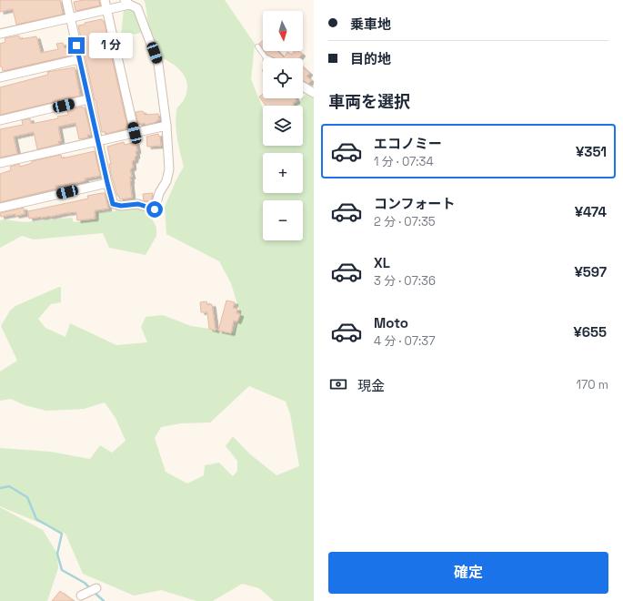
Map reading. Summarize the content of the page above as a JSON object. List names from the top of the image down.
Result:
{
  "north": "bottom",
  "page": {
    "banner": ["乗車地", "目的地"],
    "map_buttons": ["+", "−"],
    "bubble": "1 分",
    "heading": "車両を選択",
    "list": [
      {
        "name": "エコノミー",
        "note": "1 分 · 07:34",
        "value": "¥351"
      },
      {
        "name": "コンフォート",
        "note": "2 分 · 07:35",
        "value": "¥474"
      },
      {
        "name": "XL",
        "note": "3 分 · 07:36",
        "value": "¥597"
      },
      {
        "name": "Moto",
        "note": "4 分 · 07:37",
        "value": "¥655"
      }
    ],
    "pay": ["現金", "170 m"],
    "buttons": "確定"
  }
}
